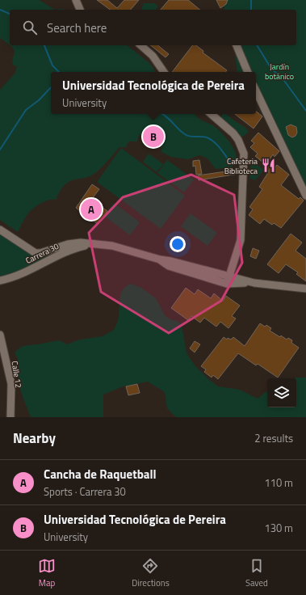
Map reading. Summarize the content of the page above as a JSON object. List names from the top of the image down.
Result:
{
  "streets": {
    "street": ["Carrera 30", "Calle 12"]
  },
  "parks": ["Jardín botánico"],
  "places": {
    "restaurant": ["Cafeteria Biblioteca"]
  },
  "page": {
    "search": "Search here",
    "popup": ["Universidad Tecnológica de Pereira", "University"],
    "pins": ["B", "A"],
    "heading": ["Nearby", "2 results"],
    "list": [
      {
        "mark": "A",
        "name": "Cancha de Raquetball",
        "note": "Sports · Carrera 30",
        "value": "110 m"
      },
      {
        "mark": "B",
        "name": "Universidad Tecnológica de Pereira",
        "note": "University",
        "value": "130 m"
      }
    ],
    "nav": ["Map", "Directions", "Saved"]
  }
}
